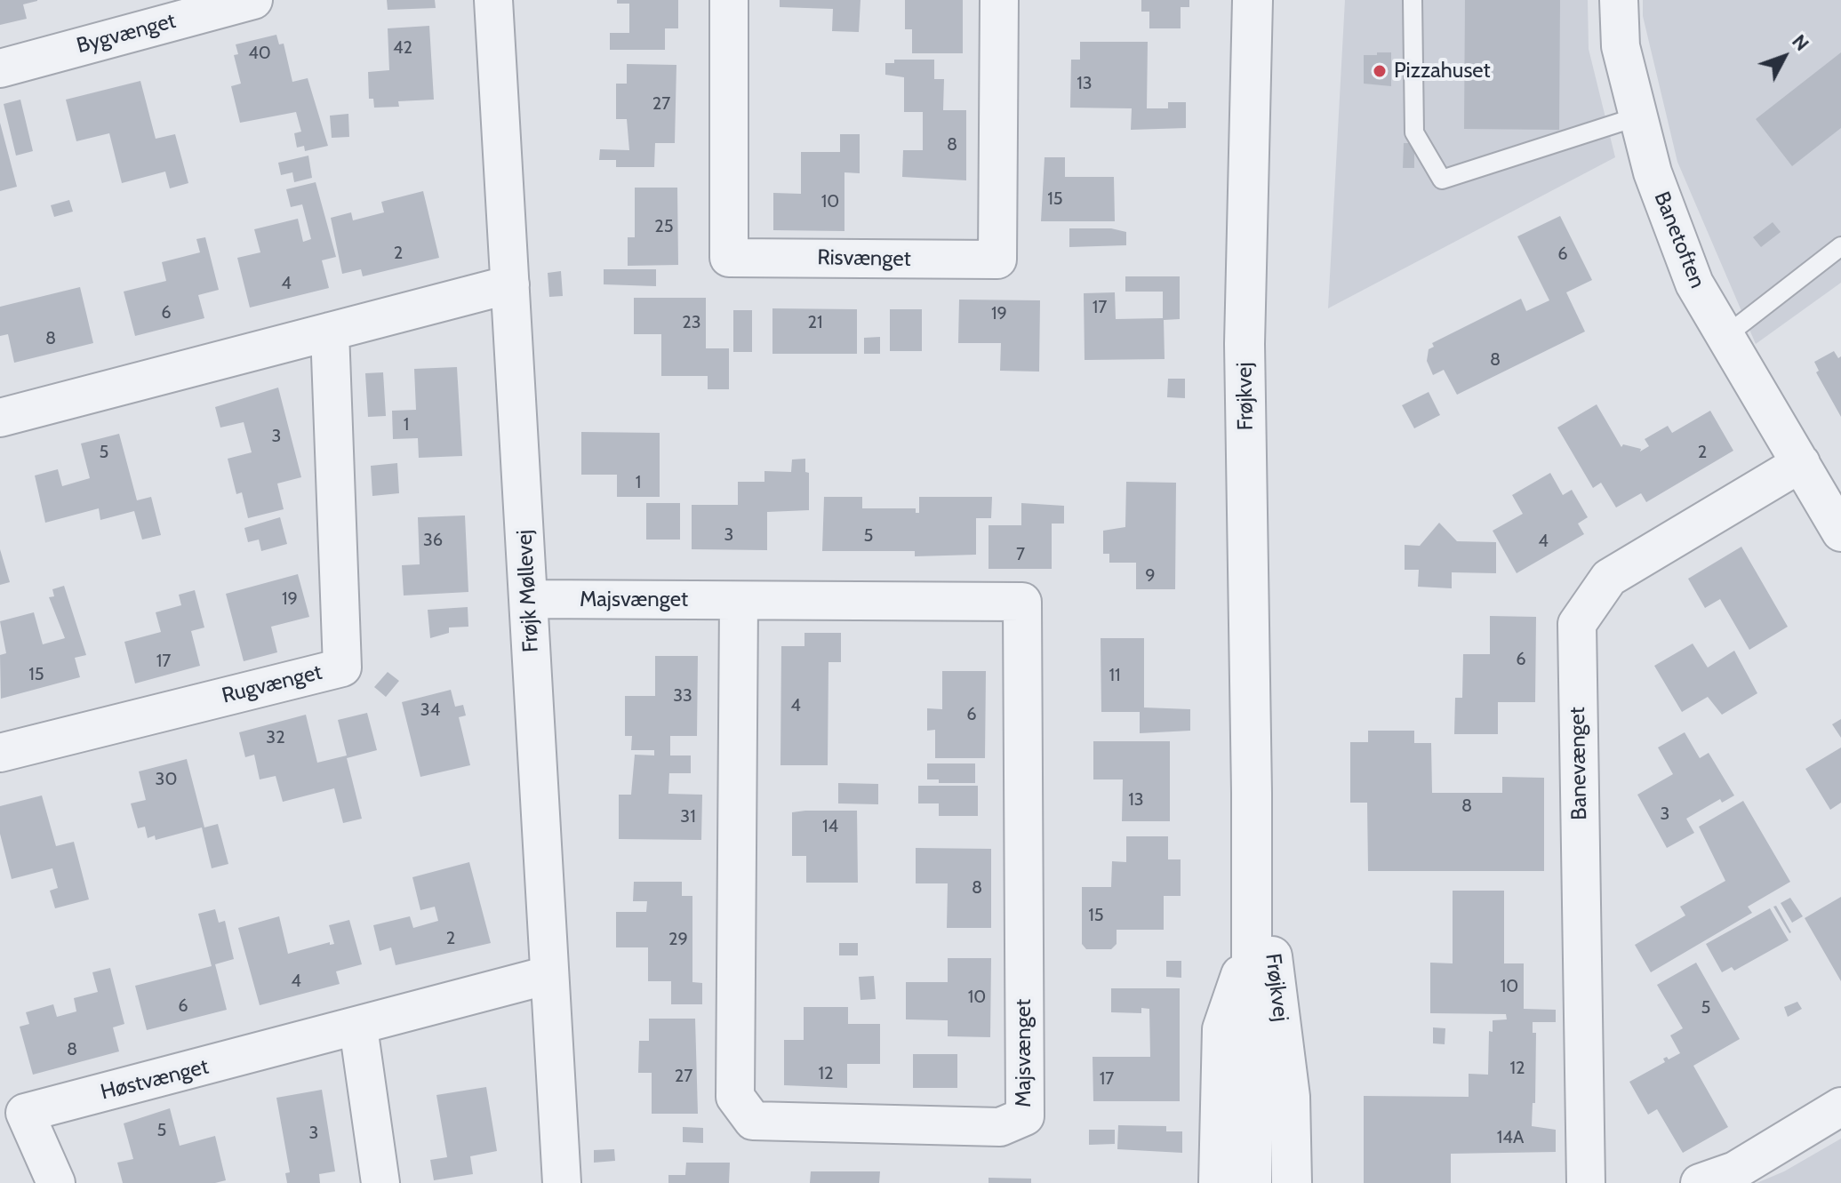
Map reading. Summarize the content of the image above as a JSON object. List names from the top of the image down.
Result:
{
  "streets": {
    "street": [
      "Bygvænget",
      "Banetoften",
      "Risvænget",
      "Frøjkvej",
      "Frøjk Møllevej",
      "Majsvænget",
      "Rugvænget",
      "Banevænget",
      "Høstvænget"
    ]
  },
  "crossings": [
    ["Banetoften", "Banevænget"],
    ["Frøjk Møllevej", "Majsvænget"],
    ["Frøjk Møllevej", "Høstvænget"]
  ],
  "places": ["Pizzahuset"],
  "house_numbers": [
    "42",
    "40",
    "13",
    "27",
    "8",
    "15",
    "10",
    "25",
    "2",
    "6",
    "4",
    "17",
    "6",
    "19",
    "23",
    "21",
    "8",
    "8",
    "1",
    "3",
    "5",
    "2",
    "1",
    "3",
    "5",
    "36",
    "4",
    "7",
    "9",
    "19",
    "6",
    "17",
    "15",
    "11",
    "33",
    "4",
    "34",
    "6",
    "32",
    "30",
    "13",
    "8",
    "3",
    "31",
    "14",
    "8",
    "15",
    "2",
    "29",
    "4",
    "10",
    "10",
    "6",
    "5",
    "8",
    "12",
    "12",
    "27",
    "17",
    "5",
    "3",
    "14A"
  ],
  "north": "top right"
}
